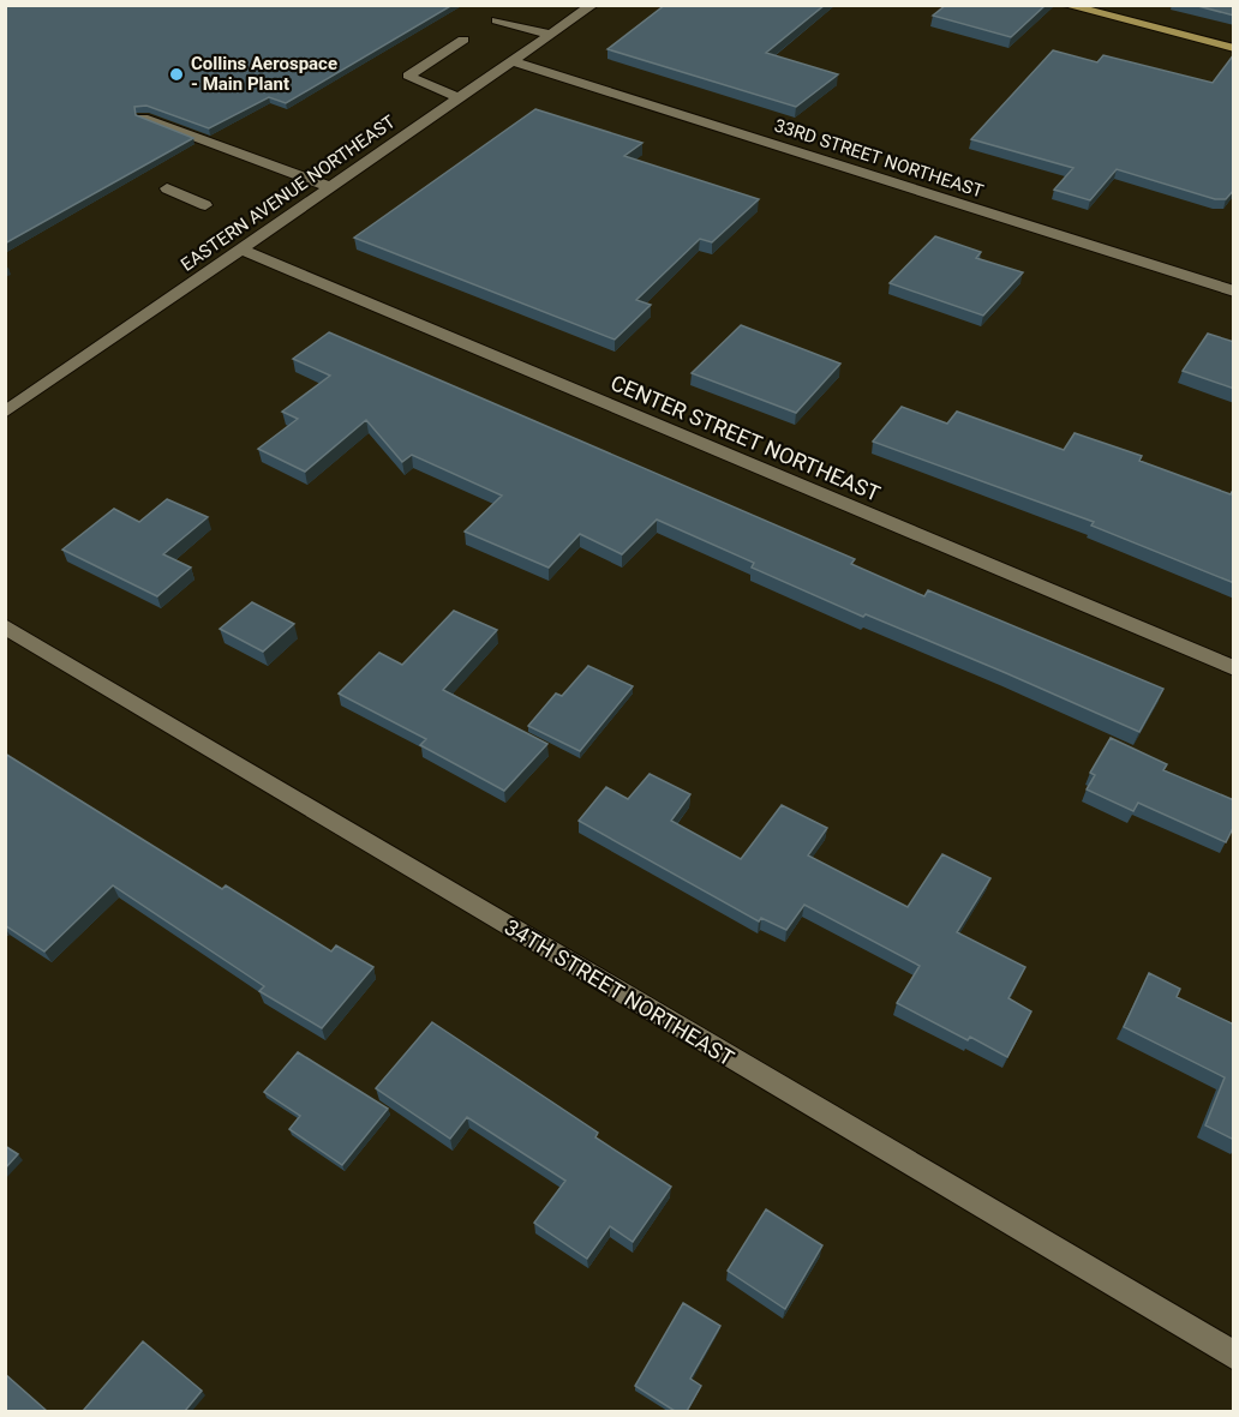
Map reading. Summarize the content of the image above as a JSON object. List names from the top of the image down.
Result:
{
  "streets": {
    "street": [
      "33RD STREET NORTHEAST",
      "EASTERN AVENUE NORTHEAST",
      "CENTER STREET NORTHEAST",
      "34TH STREET NORTHEAST"
    ]
  },
  "crossings": [
    ["33RD STREET NORTHEAST", "EASTERN AVENUE NORTHEAST"],
    ["EASTERN AVENUE NORTHEAST", "CENTER STREET NORTHEAST"]
  ],
  "places": ["Collins Aerospace - Main Plant"]
}
